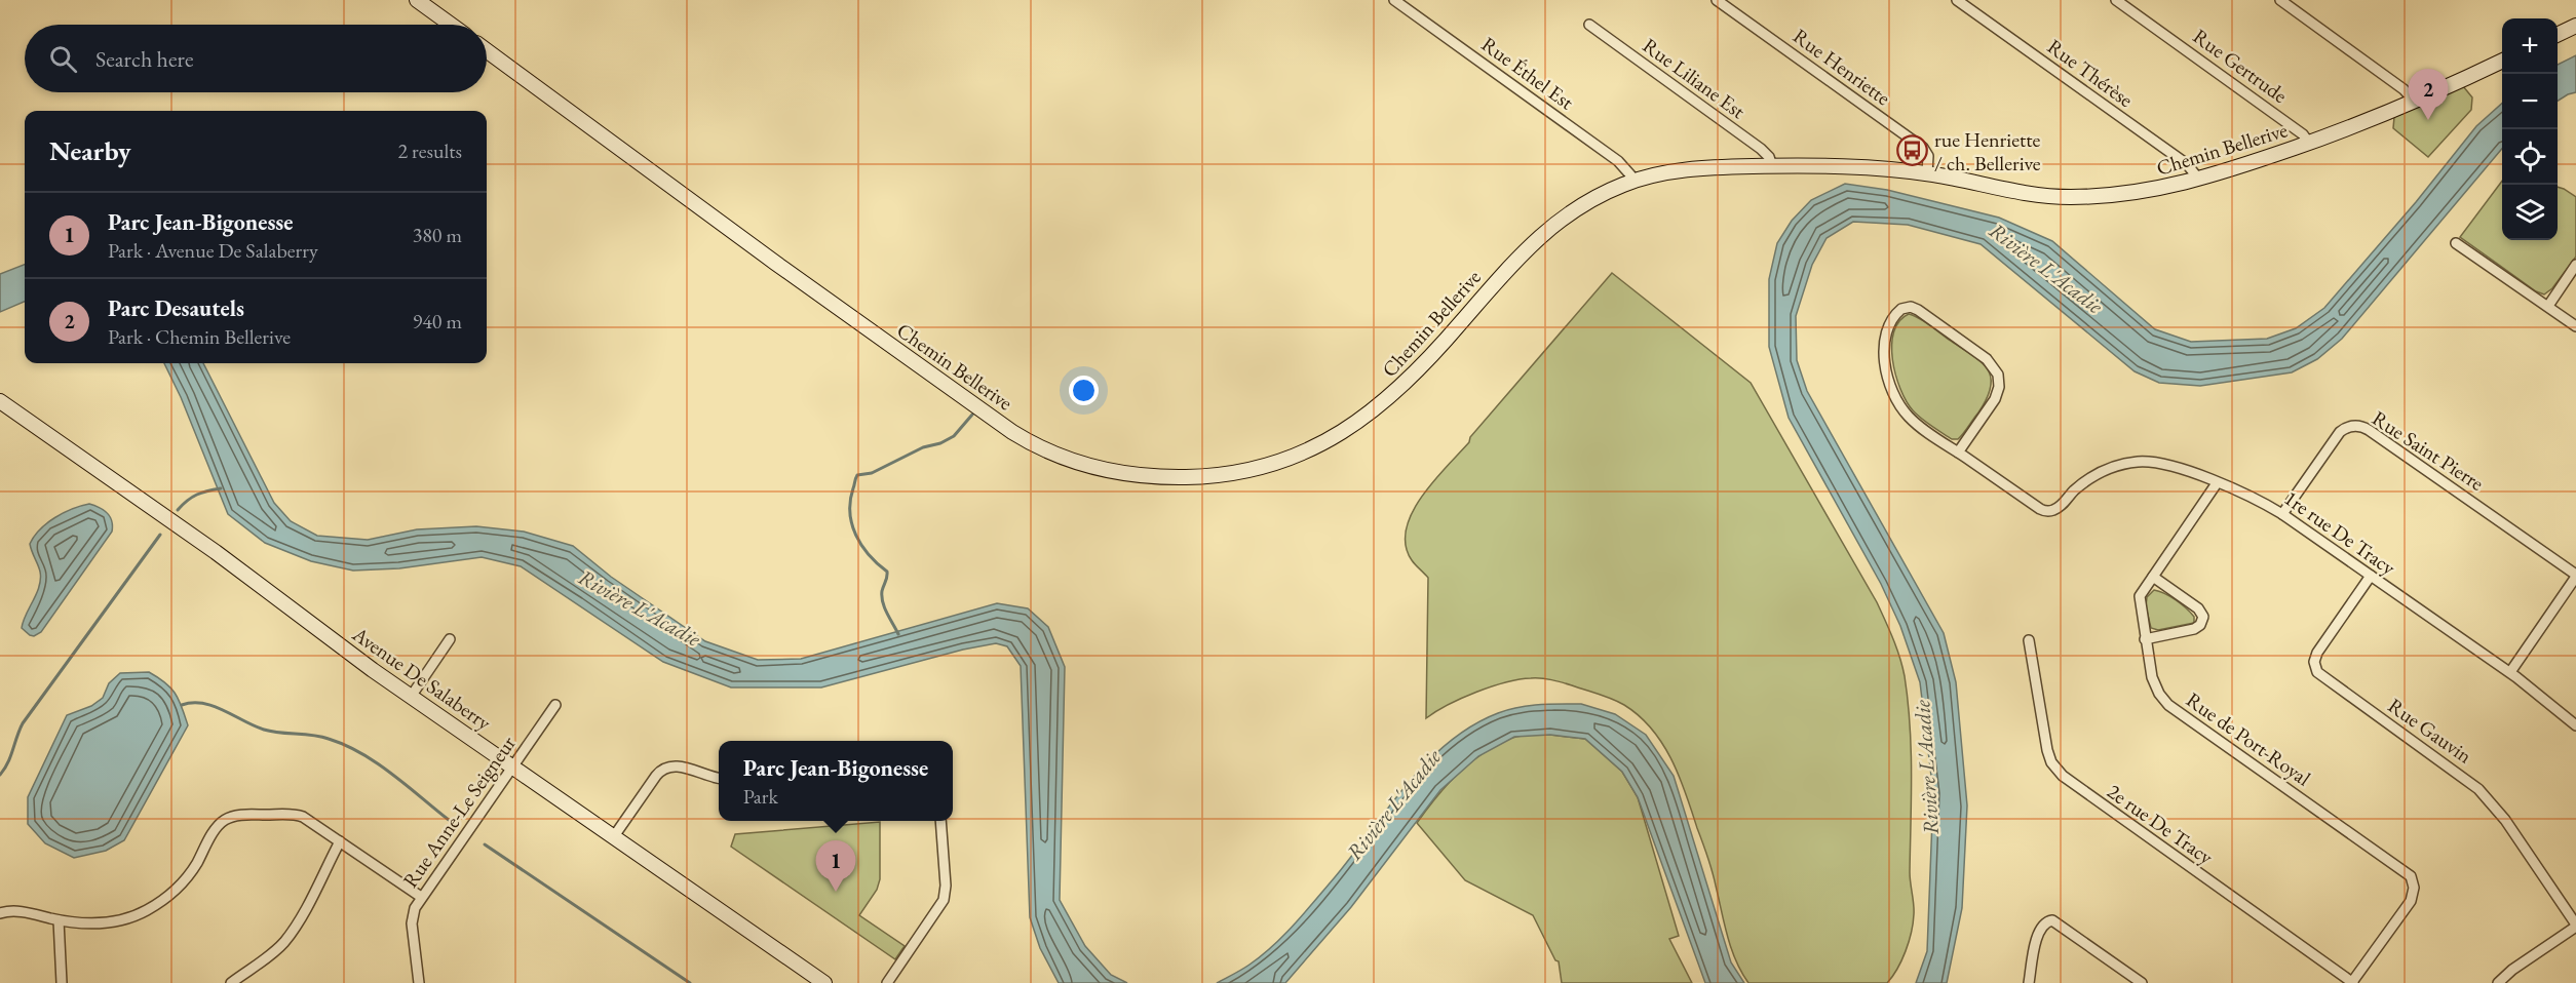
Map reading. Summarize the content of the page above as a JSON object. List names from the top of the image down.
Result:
{
  "streets": {
    "street": [
      "Rue Gertrude",
      "Rue Henriette",
      "Rue Éthel Est",
      "Rue Thérèse",
      "Rue Liliane Est",
      "Chemin Bellerive",
      "Rue Saint Pierre",
      "1re rue De Tracy",
      "Avenue De Salaberry",
      "Rue Gauvin",
      "Rue de Port-Royal",
      "Rue Anne-Le Seigneur",
      "2e rue De Tracy"
    ]
  },
  "crossings": [
    ["Rue Gertrude", "Chemin Bellerive"],
    ["Rue Henriette", "Chemin Bellerive"],
    ["Rue Éthel Est", "Chemin Bellerive"],
    ["Rue Thérèse", "Chemin Bellerive"],
    ["Rue Liliane Est", "Chemin Bellerive"],
    ["Rue Saint Pierre", "1re rue De Tracy"],
    ["1re rue De Tracy", "Rue Gauvin"],
    ["1re rue De Tracy", "Rue de Port-Royal"],
    ["Avenue De Salaberry", "Rue Anne-Le Seigneur"],
    ["Rue de Port-Royal", "2e rue De Tracy"]
  ],
  "water": ["Rivière L'Acadie"],
  "places": {
    "bus stop": ["rue Henriette / ch. Bellerive"]
  },
  "page": {
    "map_buttons": ["+", "−"],
    "search": "Search here",
    "pins": ["2", "1"],
    "heading": ["Nearby", "2 results"],
    "list": [
      {
        "mark": "1",
        "name": "Parc Jean-Bigonesse",
        "note": "Park · Avenue De Salaberry",
        "value": "380 m"
      },
      {
        "mark": "2",
        "name": "Parc Desautels",
        "note": "Park · Chemin Bellerive",
        "value": "940 m"
      }
    ],
    "popup": ["Parc Jean-Bigonesse", "Park"]
  }
}
